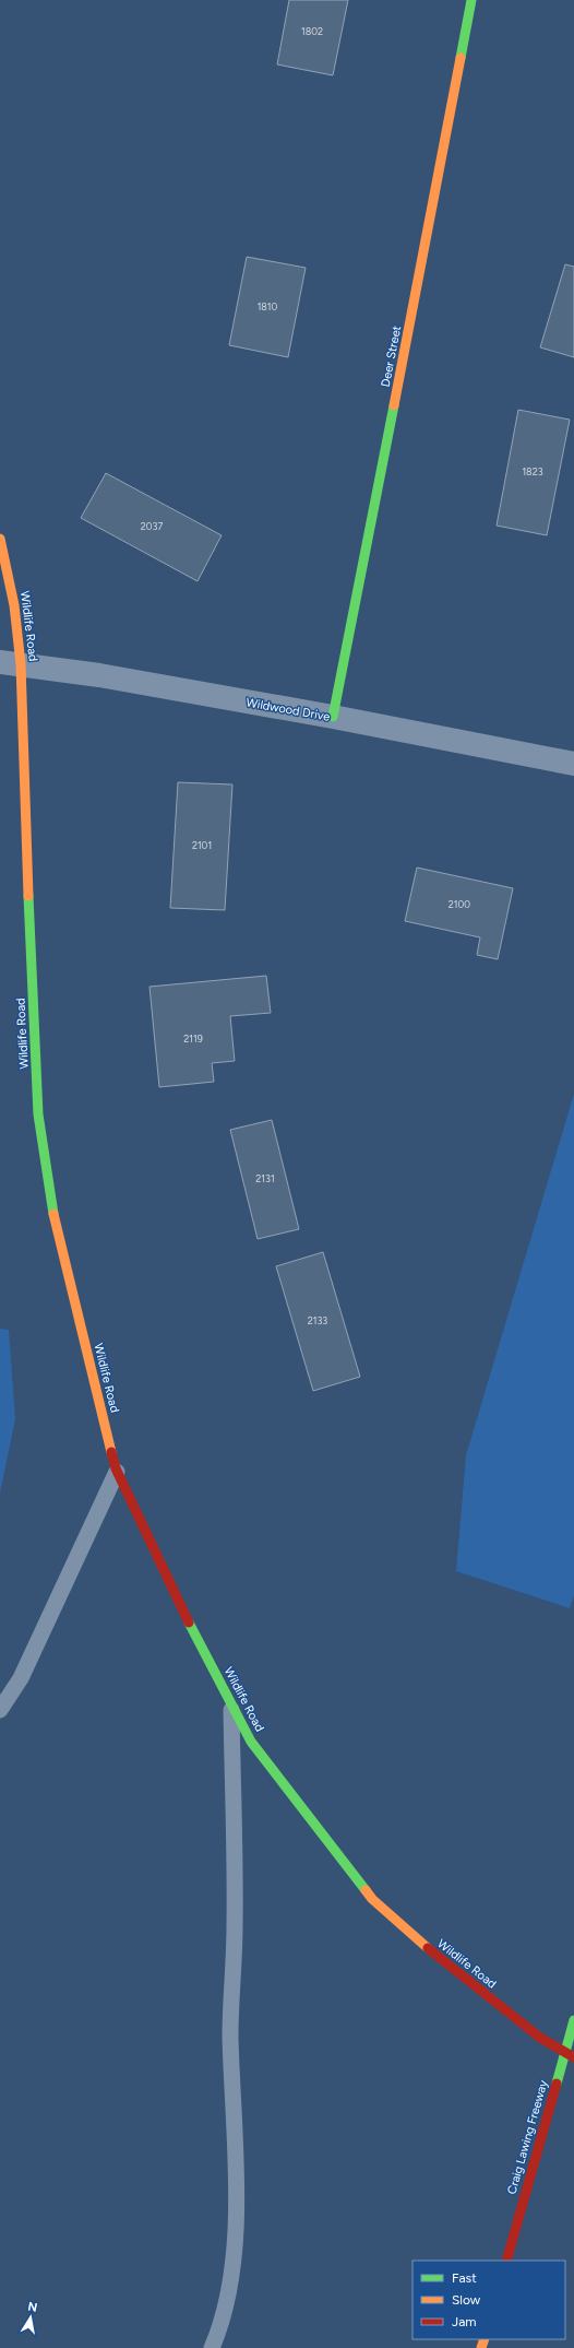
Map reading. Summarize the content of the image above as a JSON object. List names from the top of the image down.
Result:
{
  "streets": {
    "main road": ["Deer Street", "Wildlife Road", "Craig Lawing Freeway"],
    "street": ["Wildwood Drive"]
  },
  "crossings": [
    ["Deer Street", "Wildwood Drive"],
    ["Wildlife Road", "Wildwood Drive"]
  ],
  "house_numbers": [
    "1802",
    "1810",
    "1823",
    "2037",
    "2101",
    "2100",
    "2119",
    "2131",
    "2133"
  ],
  "legend": ["Fast", "Slow", "Jam"],
  "north": "top"
}
